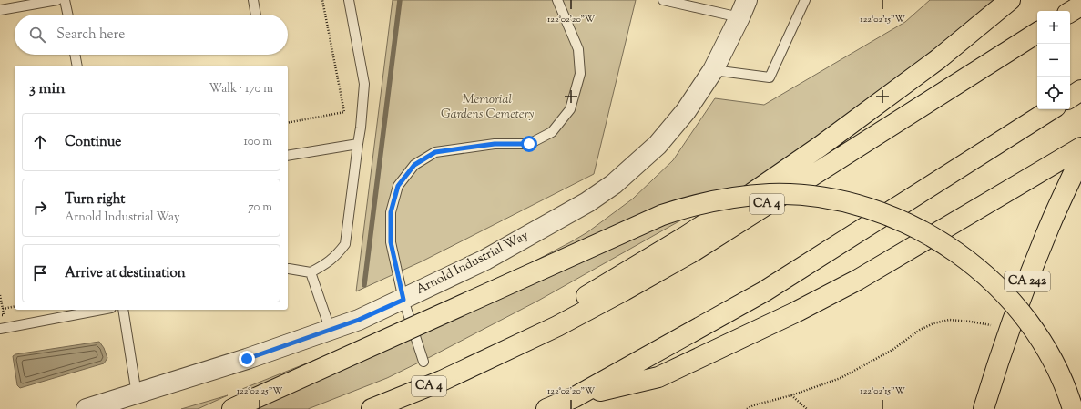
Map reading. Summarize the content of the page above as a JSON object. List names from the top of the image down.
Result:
{
  "streets": {
    "highway": ["CA 4", "CA 242"],
    "street": ["Arnold Industrial Way"]
  },
  "parks": ["Memorial Gardens Cemetery"],
  "page": {
    "map_buttons": ["+", "−"],
    "search": "Search here",
    "heading": ["3 min", "Walk · 170 m"],
    "list": [
      ["Continue", "100 m"],
      ["Turn right", "Arnold Industrial Way", "70 m"],
      "Arrive at destination"
    ]
  },
  "coordinates": ["122°02'20\"W", "122°02'15\"W", "122°02'25\"W"]
}
